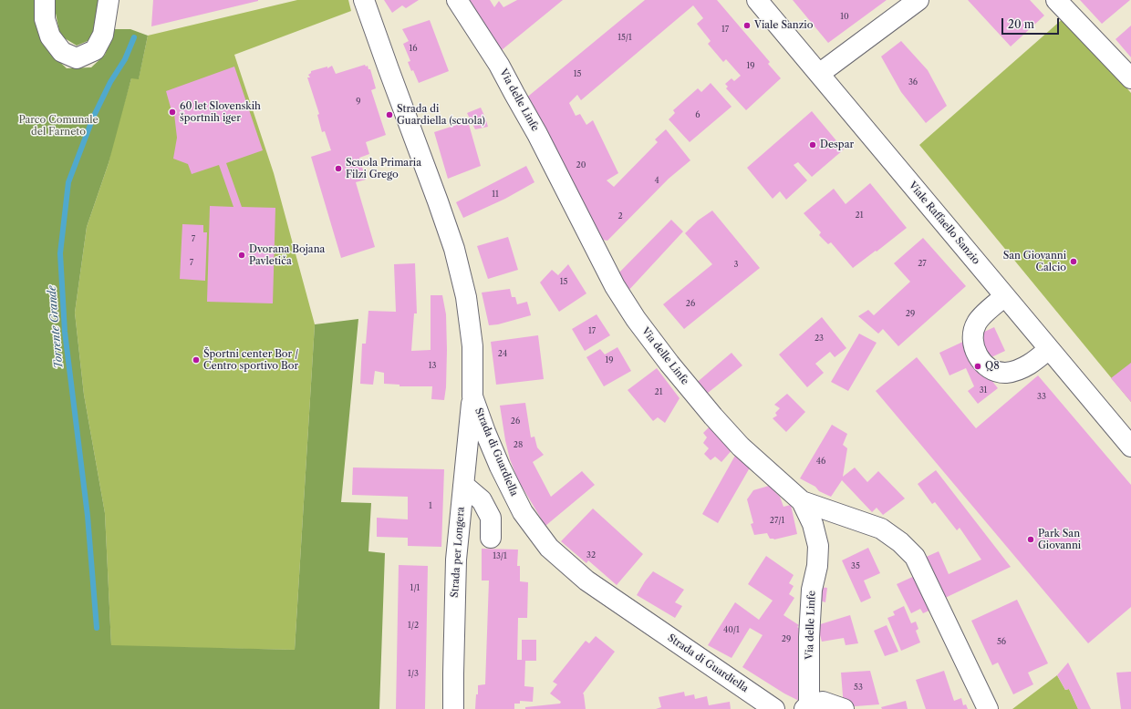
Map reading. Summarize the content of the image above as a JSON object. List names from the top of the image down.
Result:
{
  "streets": {
    "street": [
      "Via delle Linfe",
      "Viale Raffaello Sanzio",
      "Strada di Guardiella",
      "Strada per Longera"
    ]
  },
  "crossings": [
    ["Strada di Guardiella", "Strada per Longera"]
  ],
  "water": ["Torrente Grande"],
  "parks": ["Parco Comunale del Farneto"],
  "places": [
    "Viale Sanzio",
    "60 let Slovenskih športnih iger",
    "Strada di Guardiella (scuola)",
    "Despar",
    "Scuola Primaria Filzi Grego",
    "Dvorana Bojana Pavletiča",
    "San Giovanni Calcio",
    "Športni center Bor / Centro sportivo Bor",
    "Q8",
    "Park San Giovanni"
  ],
  "house_numbers": [
    "10",
    "17",
    "15/1",
    "16",
    "19",
    "15",
    "36",
    "9",
    "6",
    "20",
    "4",
    "11",
    "21",
    "2",
    "7",
    "7",
    "27",
    "3",
    "15",
    "26",
    "29",
    "17",
    "23",
    "24",
    "19",
    "13",
    "31",
    "21",
    "33",
    "26",
    "28",
    "46",
    "1",
    "27/1",
    "32",
    "13/1",
    "35",
    "1/1",
    "1/2",
    "40/1",
    "29",
    "56",
    "1/3",
    "53"
  ],
  "scale_bar": "20 m"
}
